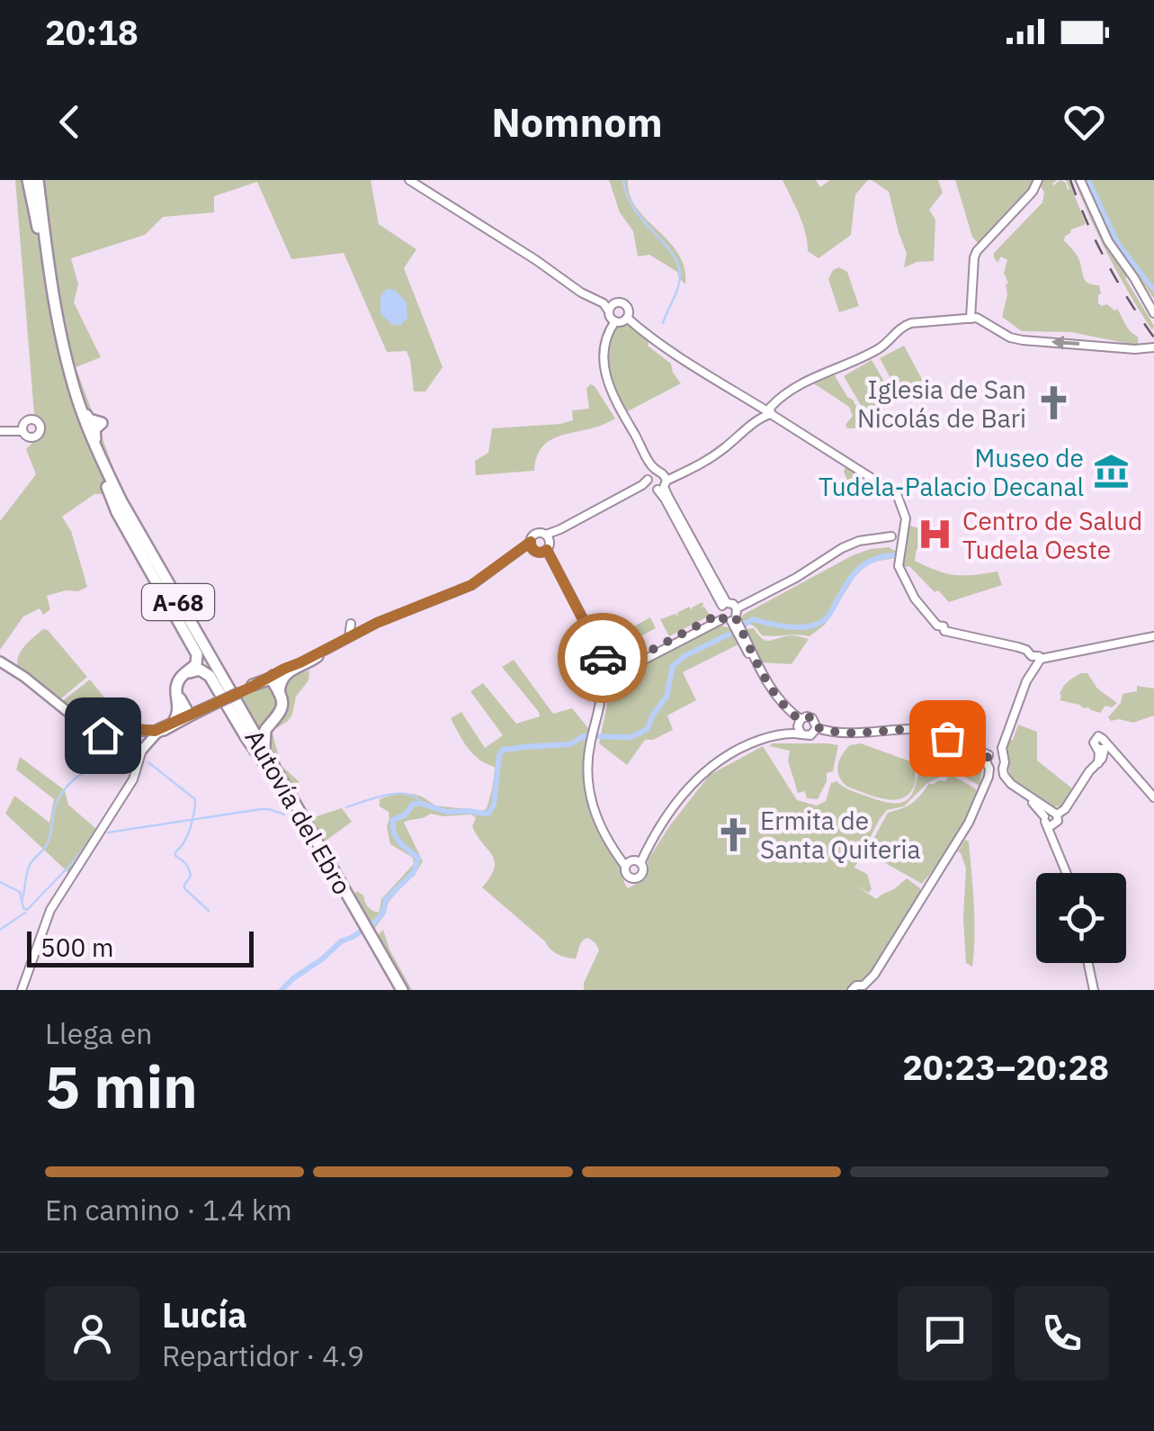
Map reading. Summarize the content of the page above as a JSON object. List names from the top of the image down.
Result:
{
  "streets": {
    "highway": ["A-68", "Autovía del Ebro"]
  },
  "places": {
    "church": ["Iglesia de San Nicolás de Bari", "Ermita de Santa Quiteria"],
    "museum": ["Museo de Tudela-Palacio Decanal"],
    "hospital": ["Centro de Salud Tudela Oeste"]
  },
  "scale_bar": "500 m",
  "page": {
    "status": "20:18",
    "header": "Nomnom",
    "scale": "500 m",
    "heading": ["5 min", "Llega en", "20:23–20:28"],
    "panel": ["Lucía", "Repartidor · 4.9"],
    "bar": "En camino · 1.4 km"
  }
}
